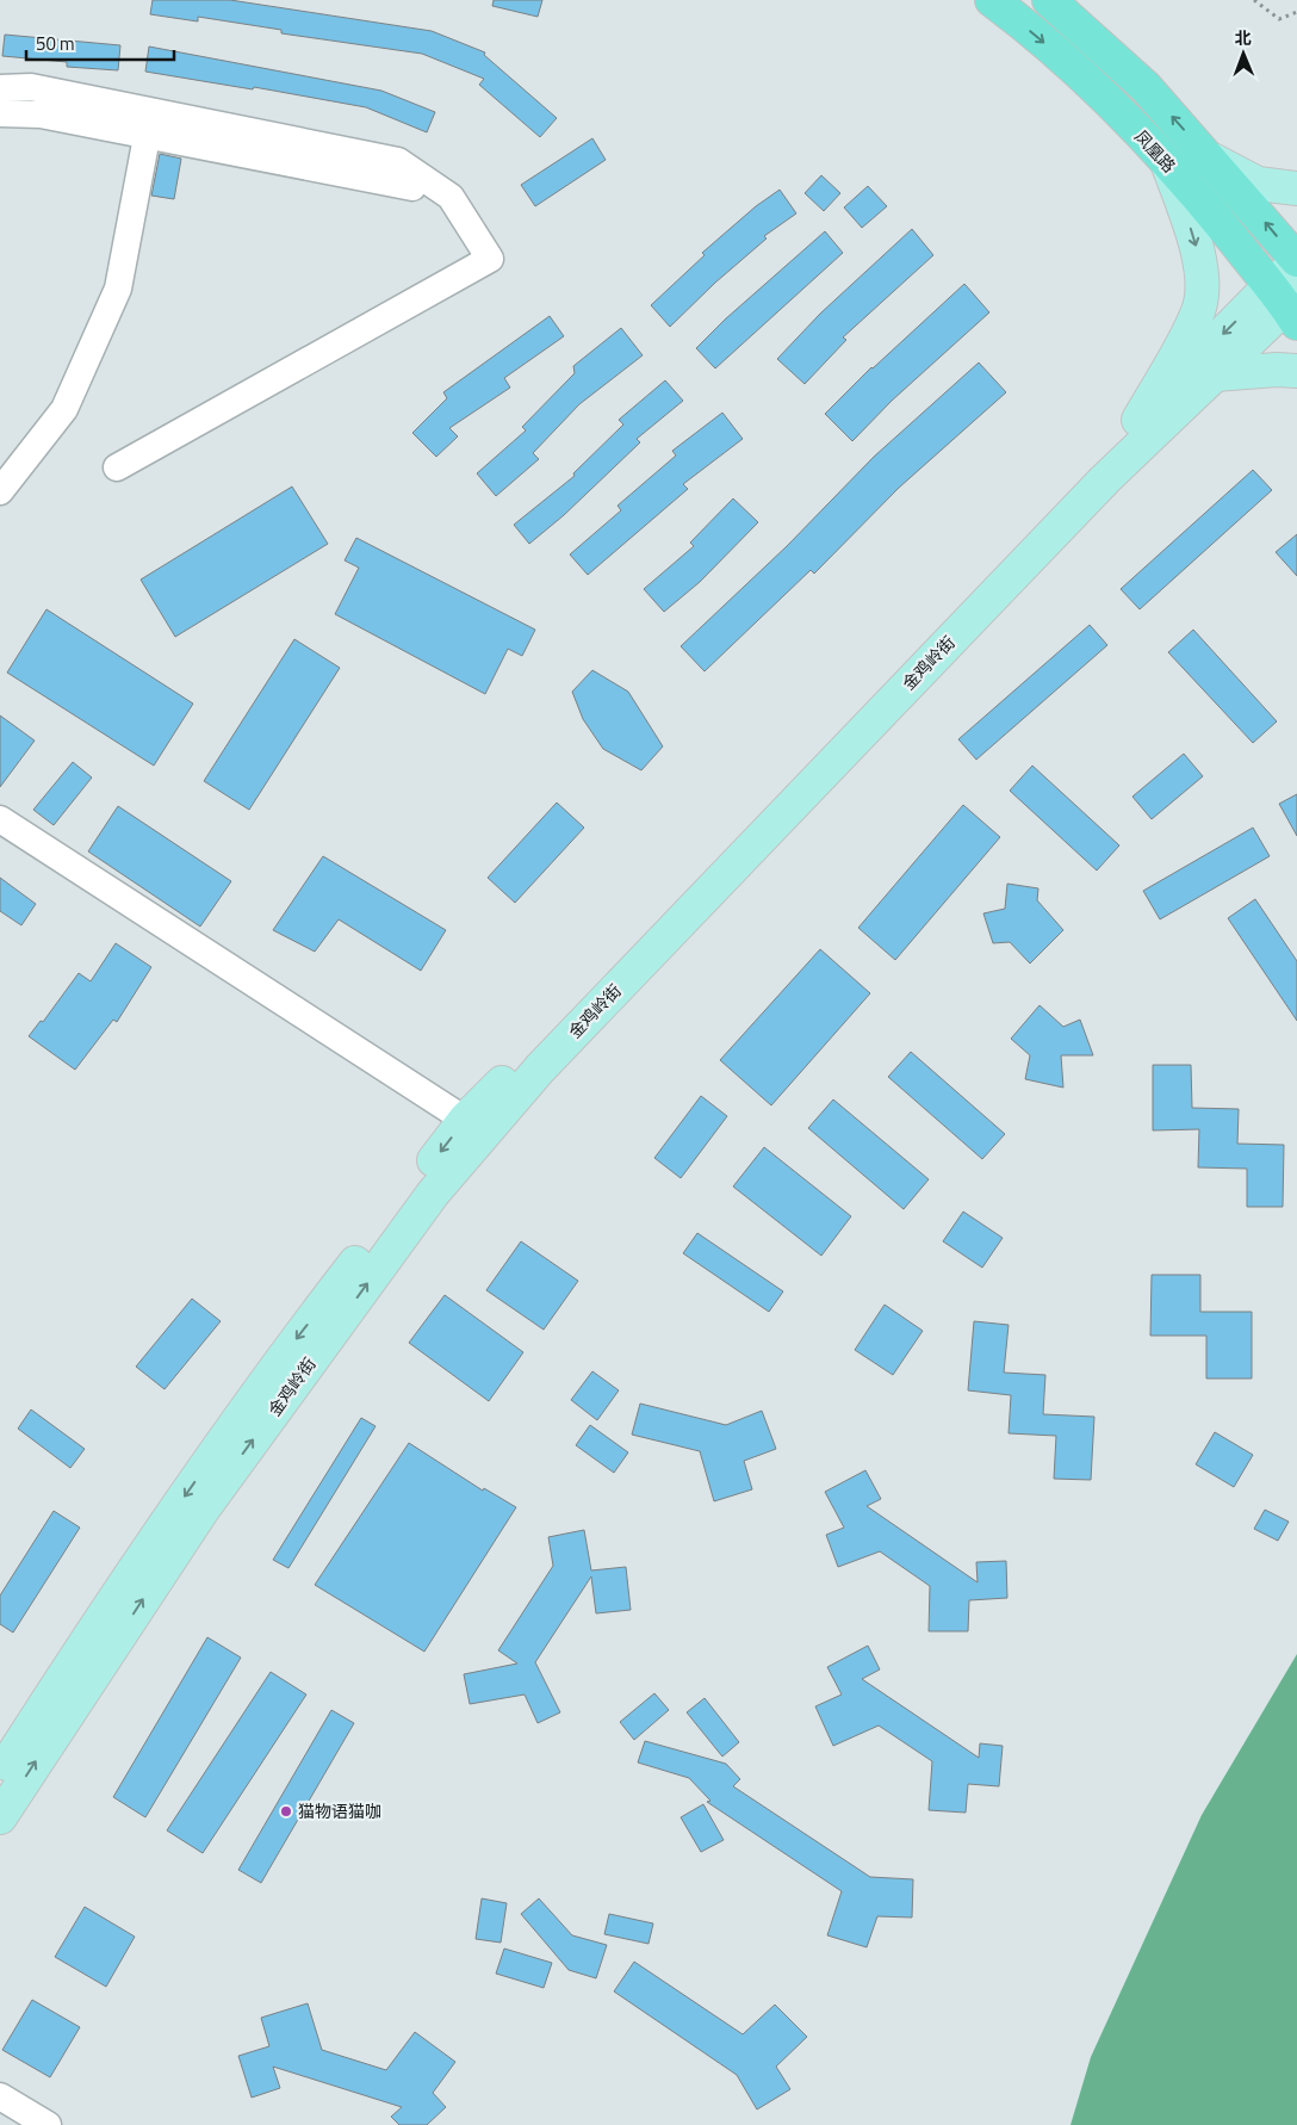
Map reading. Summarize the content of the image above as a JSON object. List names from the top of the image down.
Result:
{
  "streets": {
    "highway": ["凤凰路"],
    "main road": ["金鸡岭街"]
  },
  "crossings": [
    ["凤凰路", "金鸡岭街"]
  ],
  "places": ["猫物语猫咖"],
  "scale_bar": "50 m",
  "north": "top"
}
